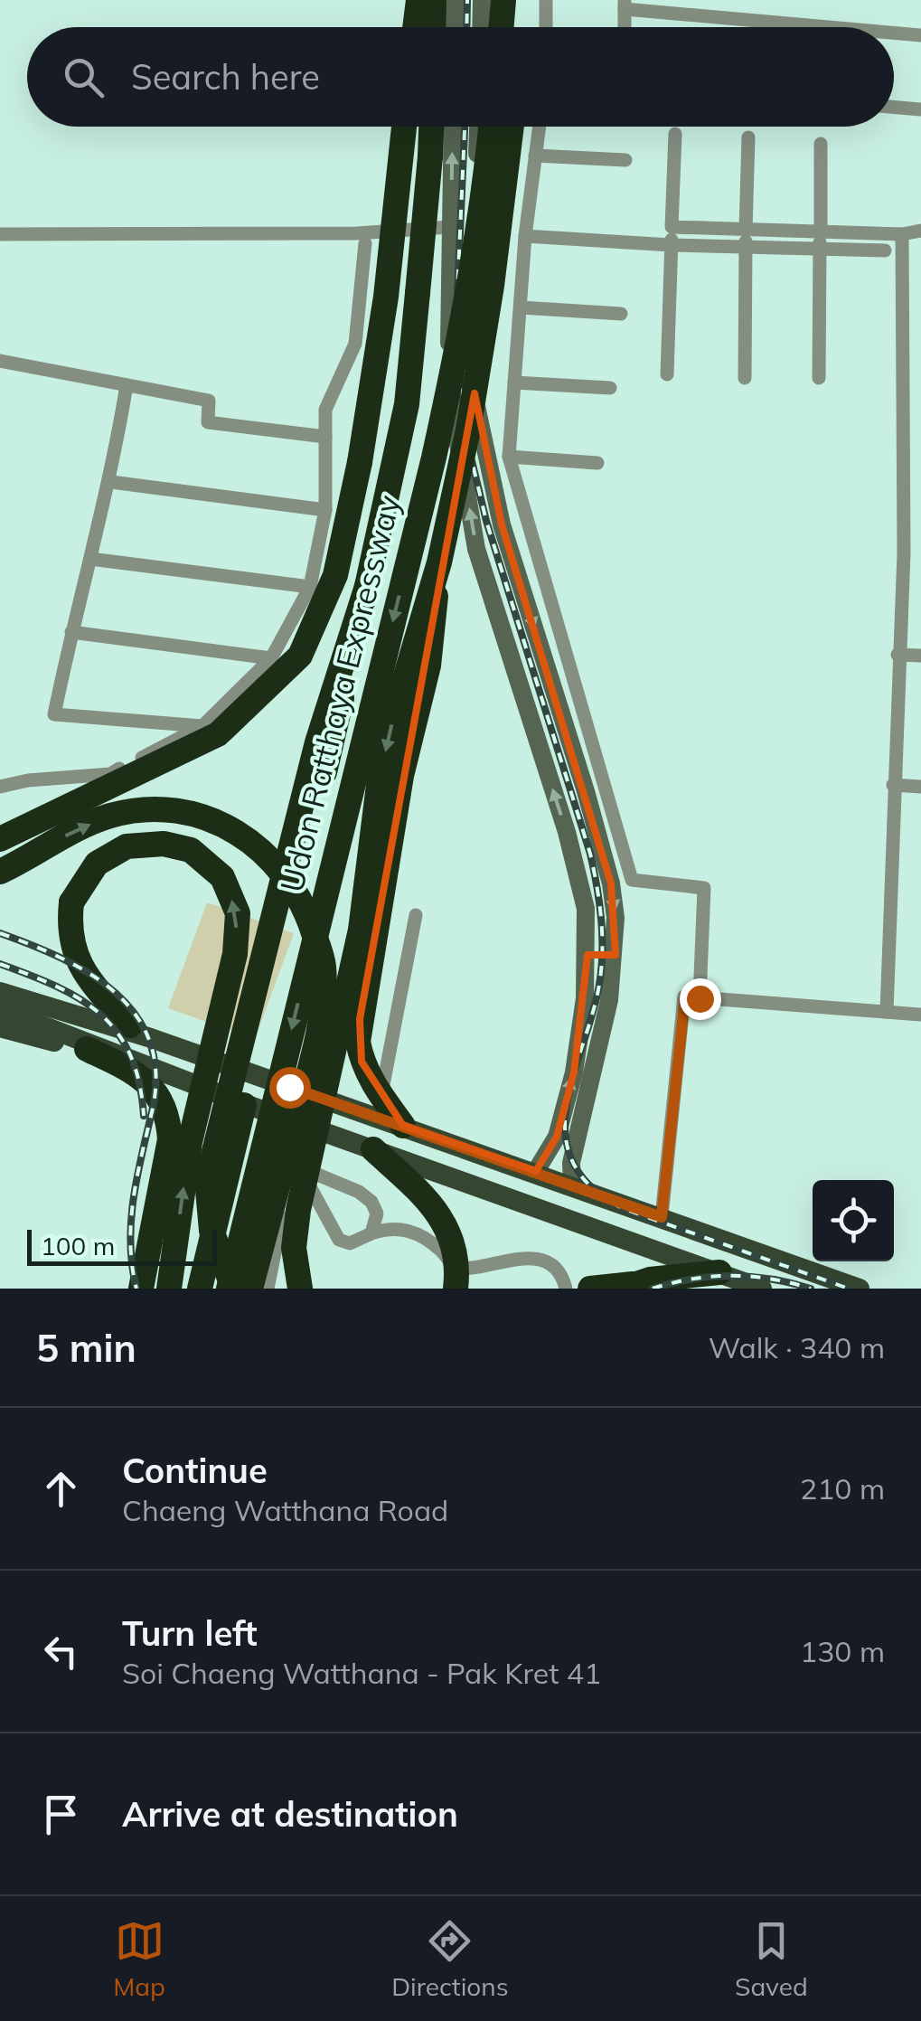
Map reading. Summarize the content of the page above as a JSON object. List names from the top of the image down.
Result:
{
  "streets": {
    "highway": ["Udon Ratthaya Expressway"]
  },
  "scale_bar": "100 m",
  "page": {
    "search": "Search here",
    "scale": "100 m",
    "heading": ["5 min", "Walk · 340 m"],
    "list": [
      ["Continue", "Chaeng Watthana Road", "210 m"],
      ["Turn left", "Soi Chaeng Watthana - Pak Kret 41", "130 m"],
      "Arrive at destination"
    ],
    "nav": ["Map", "Directions", "Saved"]
  }
}
